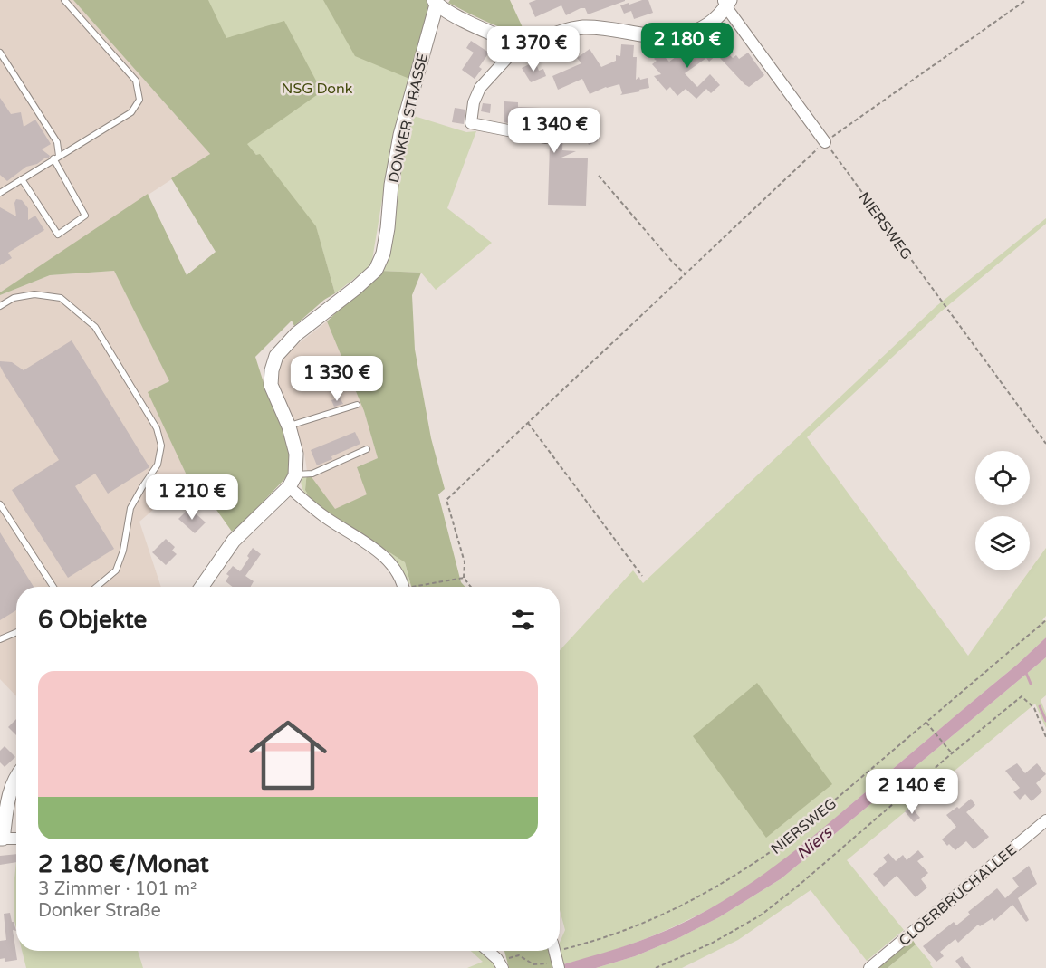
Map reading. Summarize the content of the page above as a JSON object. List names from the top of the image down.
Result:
{
  "streets": {
    "street": ["DONKER STRASSE", "CLOERBRUCHALLEE"],
    "path": ["NIERSWEG"]
  },
  "water": ["Niers"],
  "parks": ["NSG Donk"],
  "page": {
    "price": [
      "2 180 €",
      "1 370 €",
      "1 340 €",
      "1 330 €",
      "1 210 €",
      "2 140 €"
    ],
    "heading": "6 Objekte",
    "list": [
      {
        "name": "2 180 €/Monat",
        "note": "3 Zimmer · 101 m² · Donker Straße"
      }
    ]
  }
}
